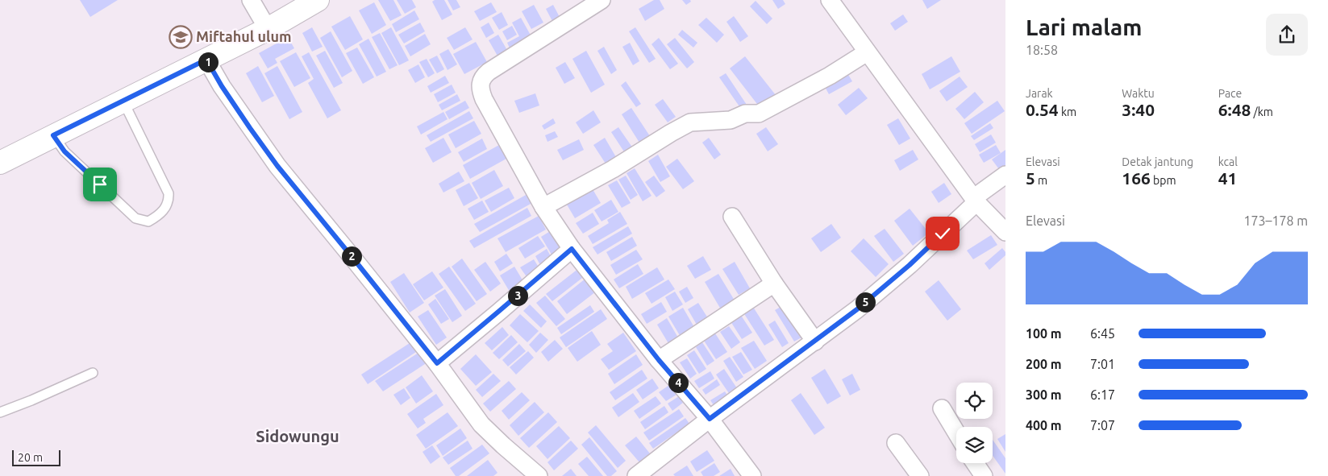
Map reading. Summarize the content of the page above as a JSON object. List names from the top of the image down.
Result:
{
  "districts": ["Sidowungu"],
  "places": {
    "school or university": ["Miftahul ulum"]
  },
  "scale_bar": "20 m",
  "page": {
    "heading": ["Lari malam", "18:58"],
    "pins": [
      "1",
      "2",
      "3",
      "5",
      "4"
    ],
    "stats": [
      ["Jarak", "0.54 km"],
      ["Waktu", "3:40"],
      ["Pace", "6:48 /km"],
      ["Elevasi", "5 m"],
      ["Detak jantung", "166 bpm"],
      ["kcal", "41"]
    ],
    "chart": ["Elevasi", "173–178 m"],
    "list": [
      {
        "name": "100 m",
        "note": "6:45"
      },
      {
        "name": "200 m",
        "note": "7:01"
      },
      {
        "name": "300 m",
        "note": "6:17"
      },
      {
        "name": "400 m",
        "note": "7:07"
      }
    ],
    "scale": "20 m"
  }
}
